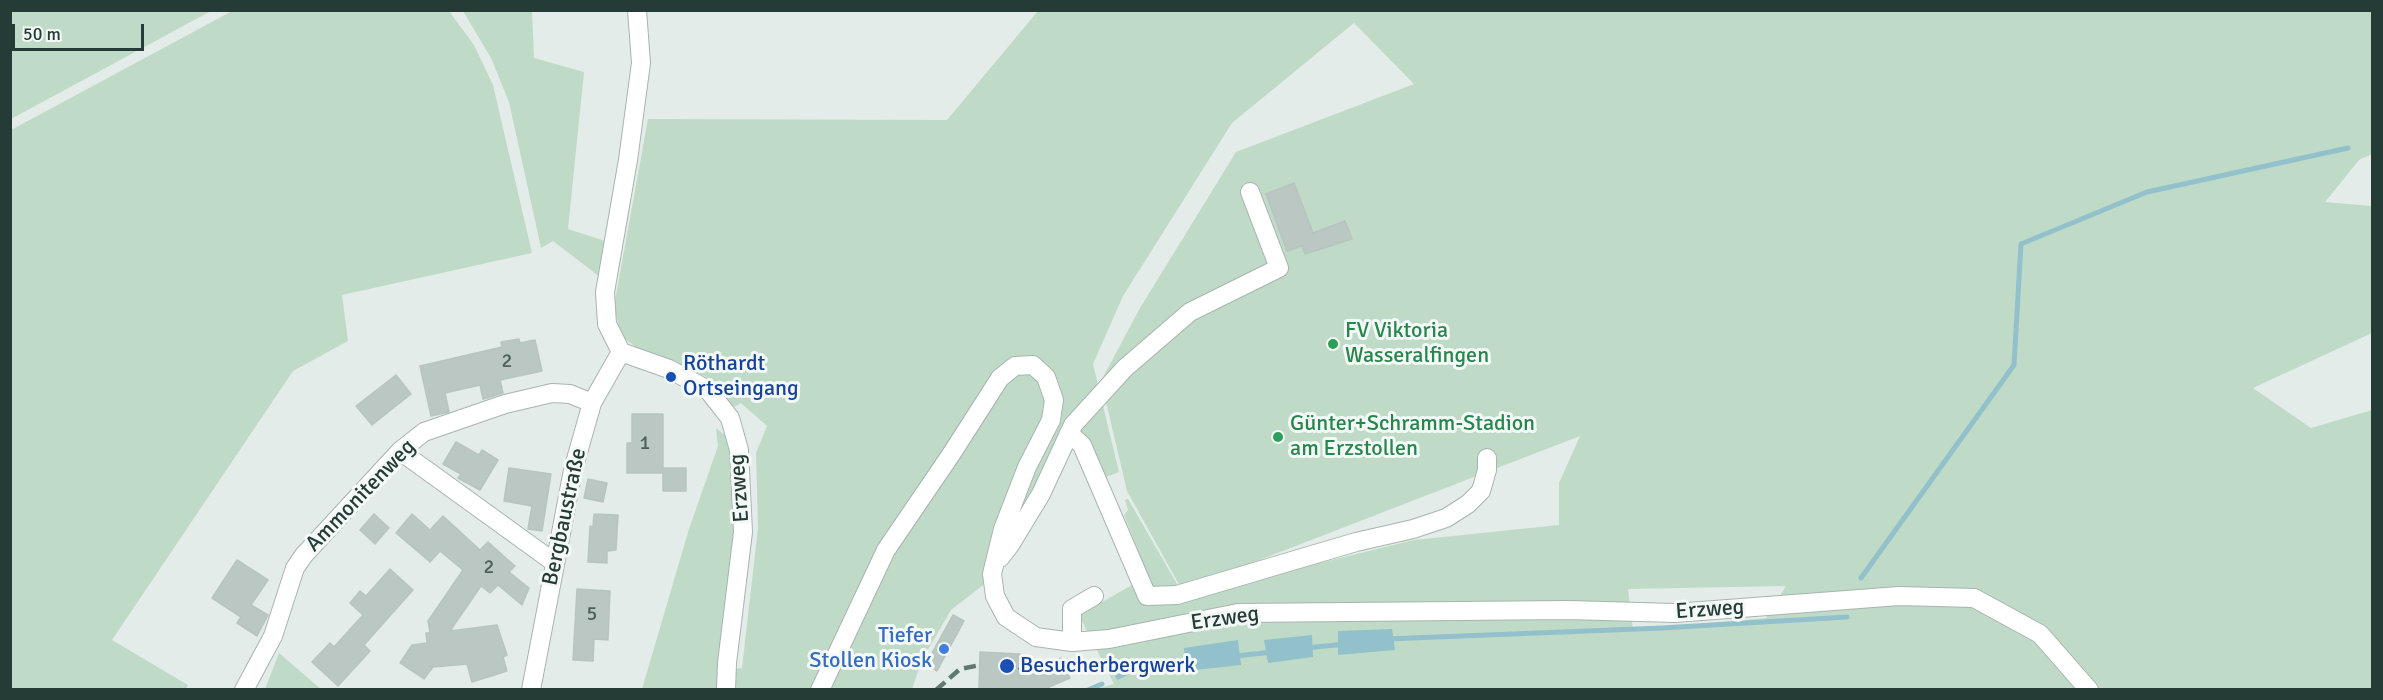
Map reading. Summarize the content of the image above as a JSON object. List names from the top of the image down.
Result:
{
  "streets": {
    "street": ["Erzweg", "Ammonitenweg", "Bergbaustraße"]
  },
  "crossings": [
    ["Erzweg", "Bergbaustraße"],
    ["Ammonitenweg", "Bergbaustraße"]
  ],
  "places": [
    "FV Viktoria Wasseralfingen",
    "Röthardt Ortseingang",
    "Günter+Schramm-Stadion am Erzstollen",
    "Tiefer Stollen Kiosk",
    "Besucherbergwerk"
  ],
  "house_numbers": [
    "2",
    "1",
    "2",
    "5"
  ],
  "scale_bar": "50 m"
}
